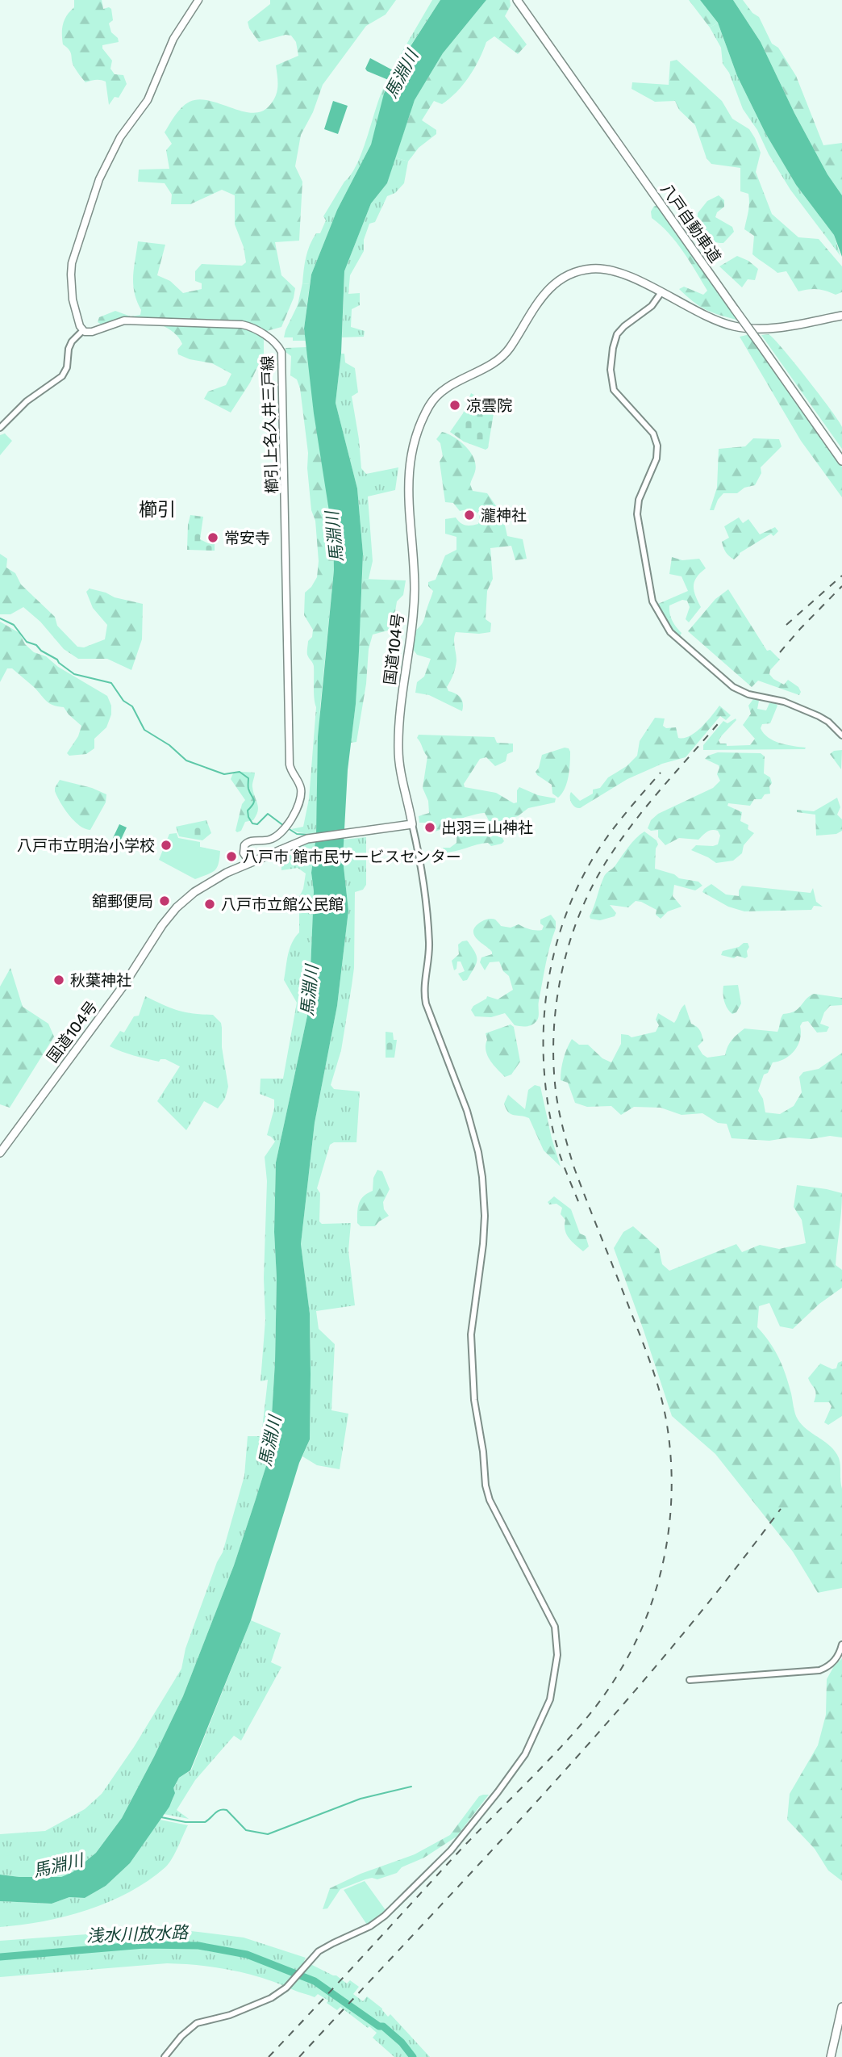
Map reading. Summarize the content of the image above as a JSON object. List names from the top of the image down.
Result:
{
  "streets": {
    "highway": ["八戸自動車道", "国道104号"],
    "main road": ["櫛引上名久井三戸線"]
  },
  "crossings": [
    ["櫛引上名久井三戸線", "国道104号"]
  ],
  "districts": ["櫛引"],
  "water": ["馬淵川", "浅水川放水路"],
  "places": [
    "凉雲院",
    "瀧神社",
    "常安寺",
    "出羽三山神社",
    "八戸市立明治小学校",
    "八戸市 館市民サービスセンター",
    "舘郵便局",
    "八戸市立館公民館",
    "秋葉神社"
  ]
}
